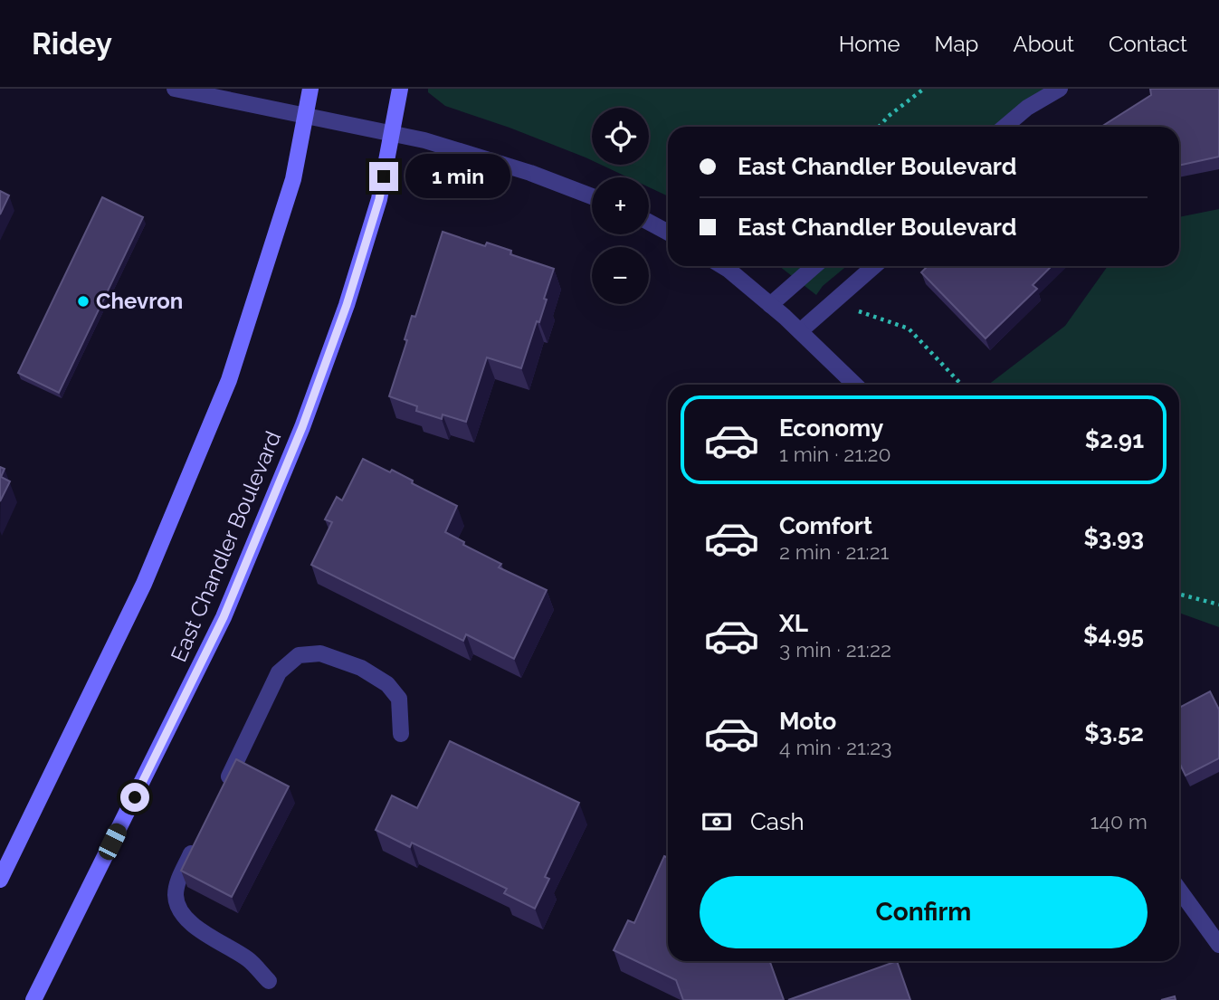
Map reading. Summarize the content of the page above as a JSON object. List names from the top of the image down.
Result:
{
  "streets": {
    "main road": ["East Chandler Boulevard"]
  },
  "places": ["Chevron"],
  "page": {
    "header": "Ridey",
    "nav": [
      "Home",
      "Map",
      "About",
      "Contact"
    ],
    "map_buttons": ["+", "−"],
    "banner": ["East Chandler Boulevard", "East Chandler Boulevard"],
    "bubble": "1 min",
    "list": [
      {
        "name": "Economy",
        "note": "1 min · 21:20",
        "value": "$2.91"
      },
      {
        "name": "Comfort",
        "note": "2 min · 21:21",
        "value": "$3.93"
      },
      {
        "name": "XL",
        "note": "3 min · 21:22",
        "value": "$4.95"
      },
      {
        "name": "Moto",
        "note": "4 min · 21:23",
        "value": "$3.52"
      }
    ],
    "pay": ["Cash", "140 m"],
    "buttons": "Confirm"
  }
}
